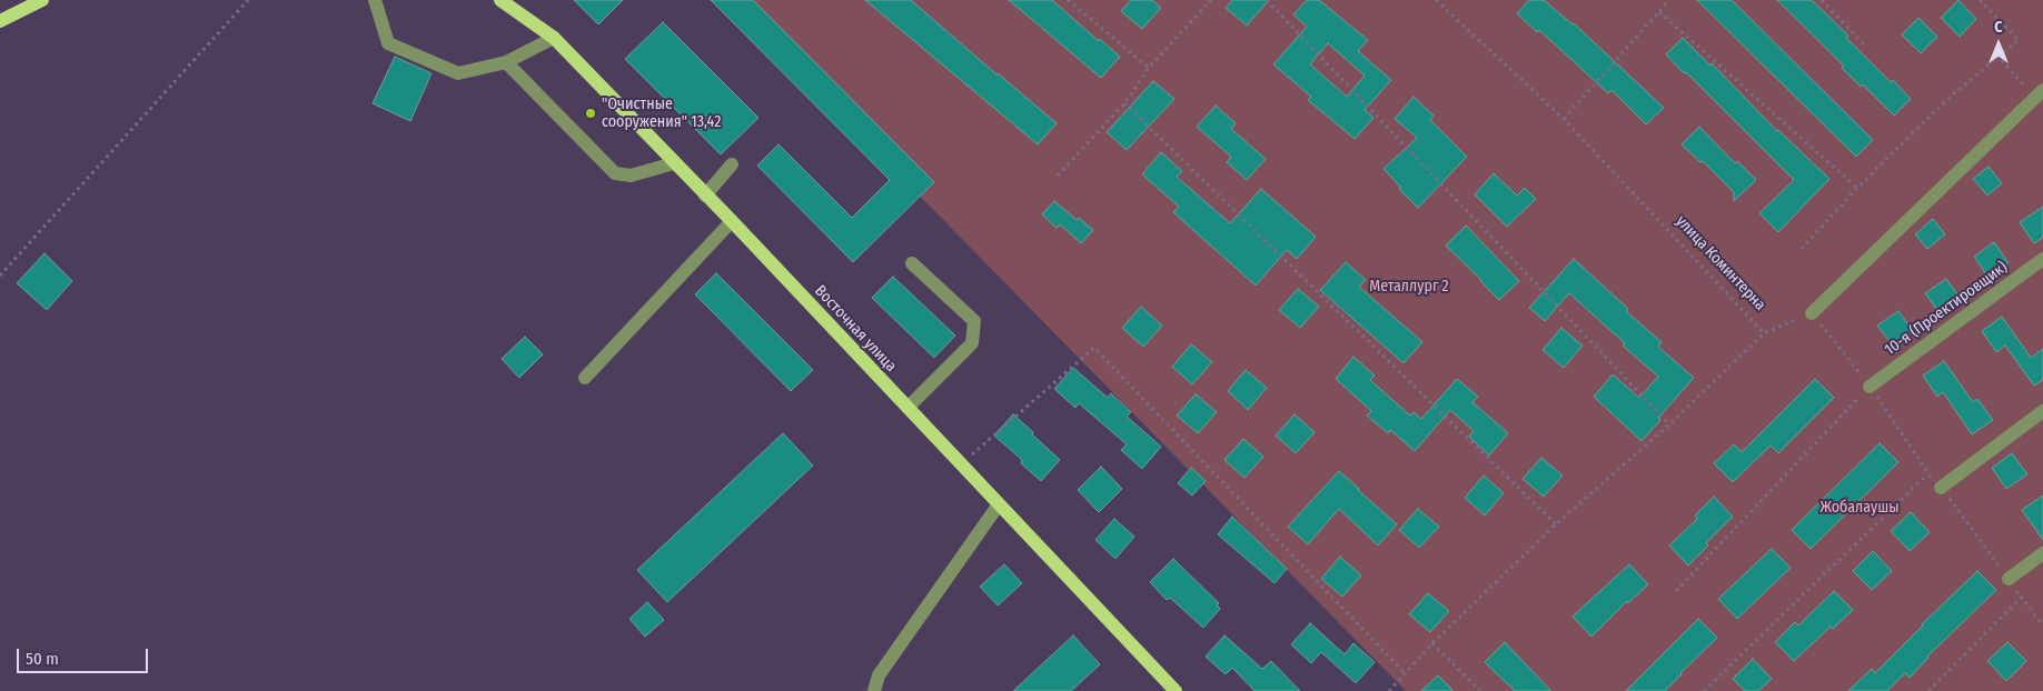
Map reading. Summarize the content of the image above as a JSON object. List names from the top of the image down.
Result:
{
  "streets": {
    "main road": ["Восточная улица"],
    "street": ["10-я (Проектировщик)"],
    "path": ["улица Коминтерна"]
  },
  "parks": ["Металлург 2", "Жобалаушы"],
  "places": ["\"Очистные сооружения\" 13,42"],
  "scale_bar": "50 m",
  "north": "top"
}
